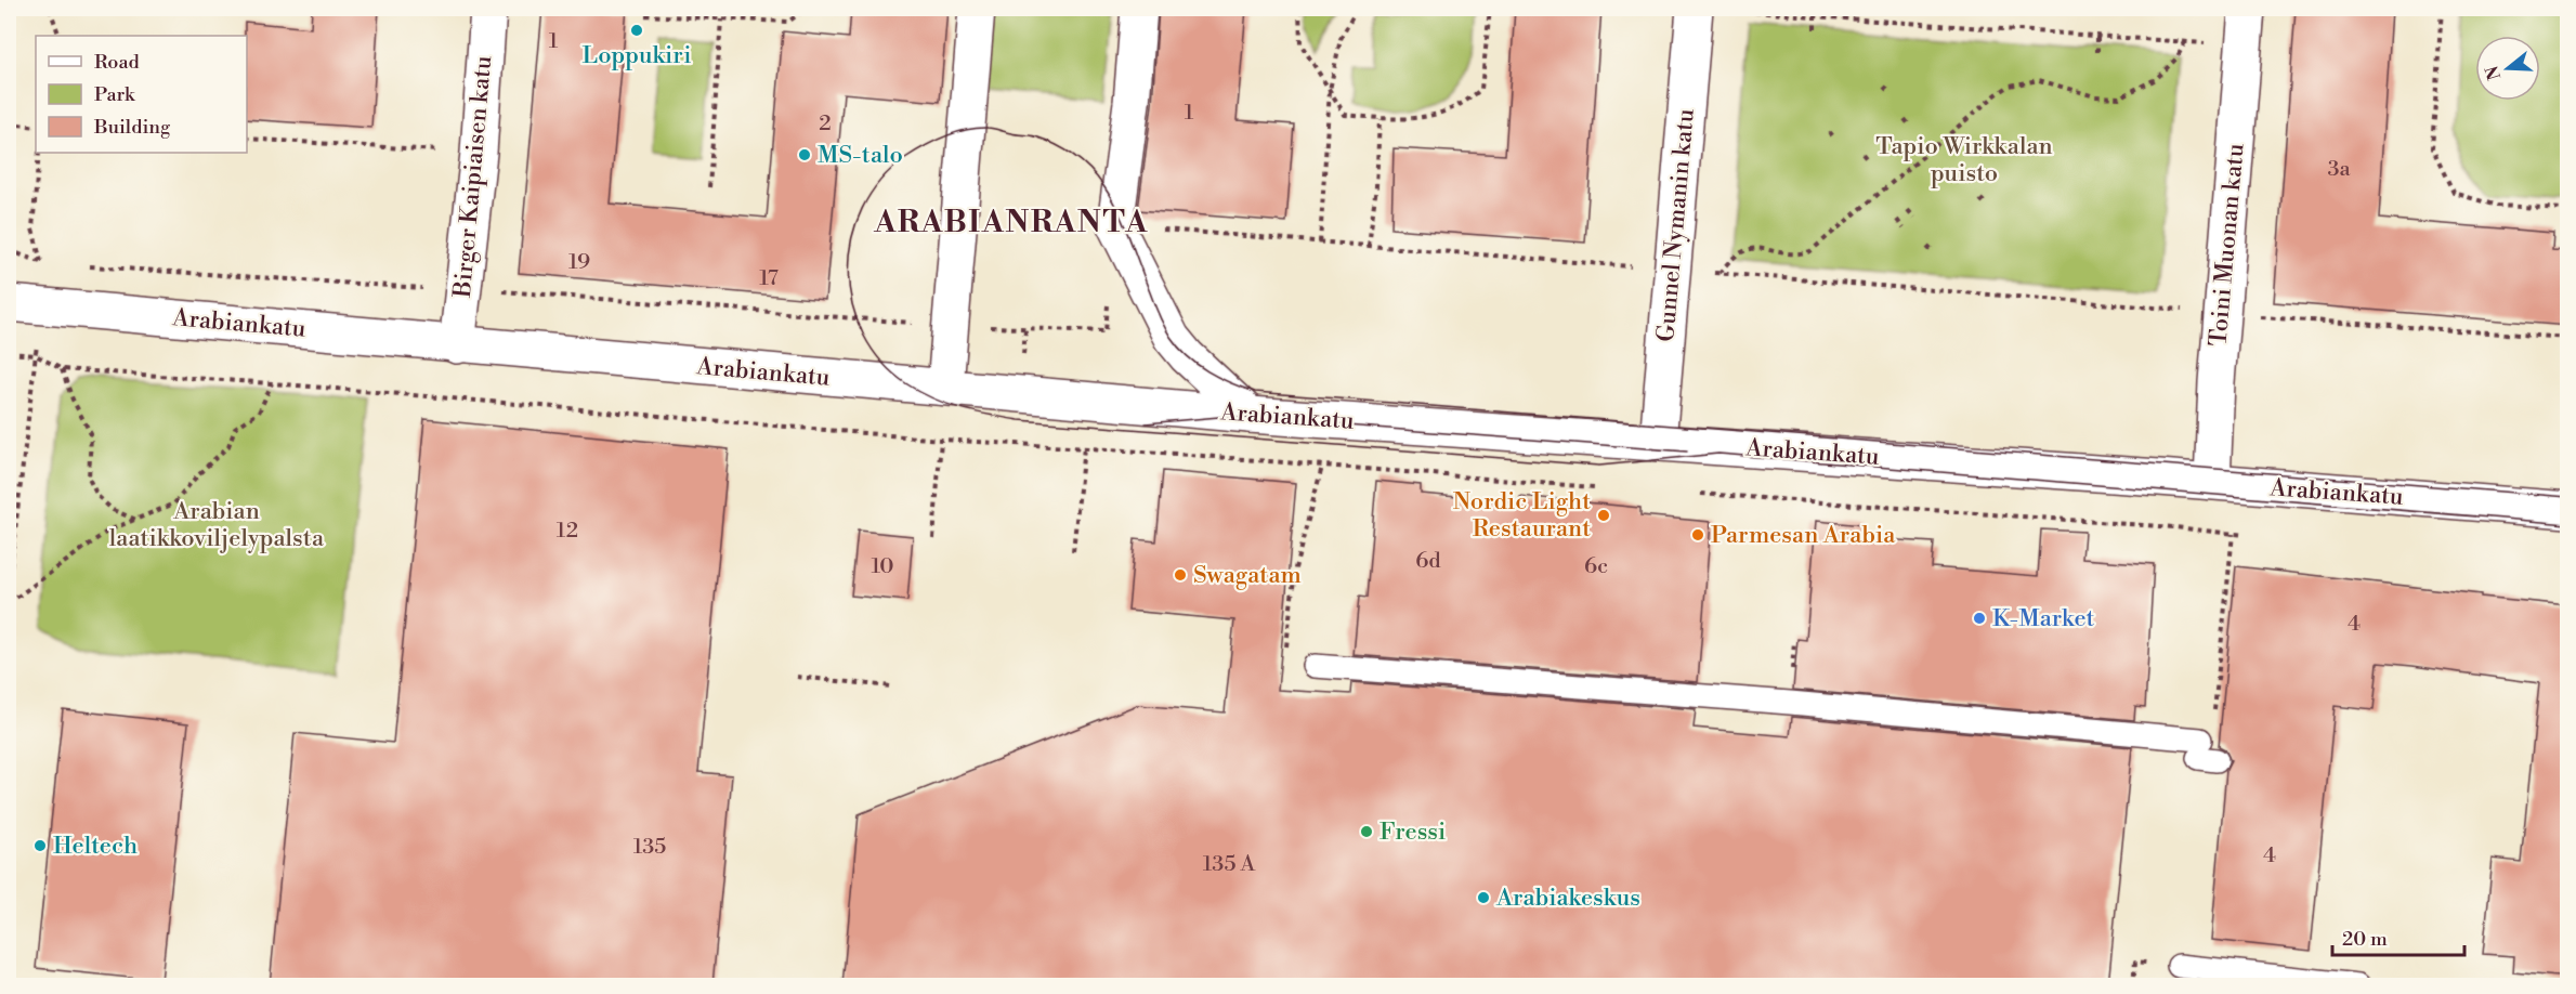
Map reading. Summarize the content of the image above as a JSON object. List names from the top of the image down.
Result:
{
  "streets": {
    "street": [
      "Birger Kaipiaisen katu",
      "Gunnel Nymanin katu",
      "Toini Muonan katu",
      "Arabiankatu"
    ]
  },
  "crossings": [
    ["Birger Kaipiaisen katu", "Arabiankatu"],
    ["Gunnel Nymanin katu", "Arabiankatu"],
    ["Toini Muonan katu", "Arabiankatu"]
  ],
  "districts": ["ARABIANRANTA"],
  "parks": ["Tapio Wirkkalan puisto", "Arabian laatikkoviljelypalsta"],
  "places": [
    "Loppukiri",
    "MS-talo",
    "Nordic Light Restaurant",
    "Parmesan Arabia",
    "Swagatam",
    "K-Market",
    "Fressi",
    "Heltech",
    "Arabiakeskus"
  ],
  "house_numbers": [
    "1",
    "1",
    "2",
    "3a",
    "19",
    "17",
    "12",
    "6d",
    "10",
    "6c",
    "4",
    "135",
    "4",
    "135 A"
  ],
  "legend": ["Road", "Park", "Building"],
  "scale_bar": "20 m",
  "north": "left"
}
